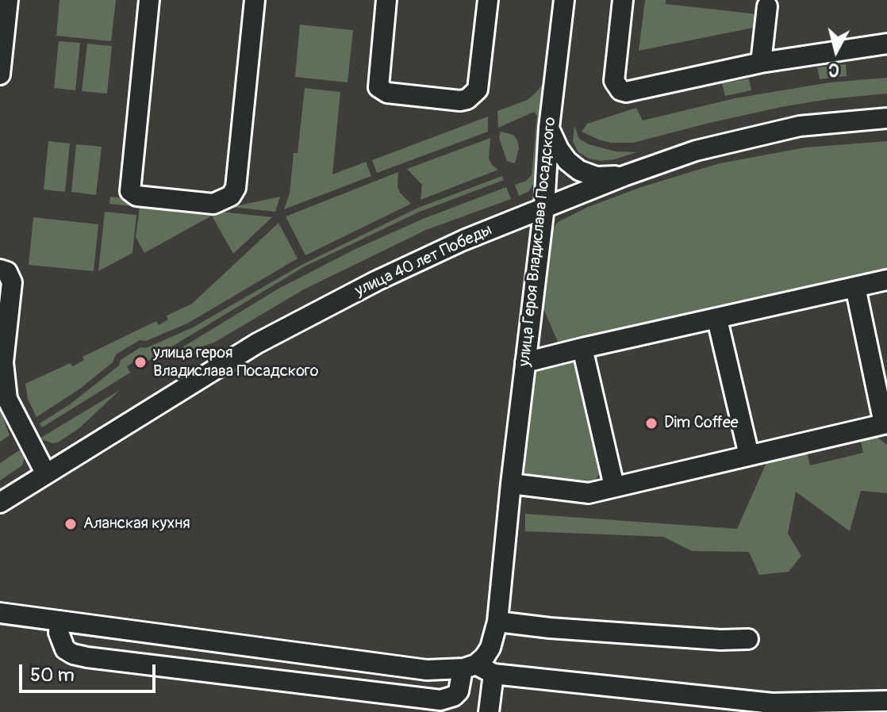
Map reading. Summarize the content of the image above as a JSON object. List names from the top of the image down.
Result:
{
  "streets": {
    "street": ["улица Героя Владислава Посадского", "улица 40 лет Победы"]
  },
  "crossings": [
    ["улица Героя Владислава Посадского", "улица 40 лет Победы"]
  ],
  "places": ["улица героя Владислава Посадского", "Dim Coffee", "Аланская кухня"],
  "scale_bar": "50 m",
  "north": "bottom"
}
